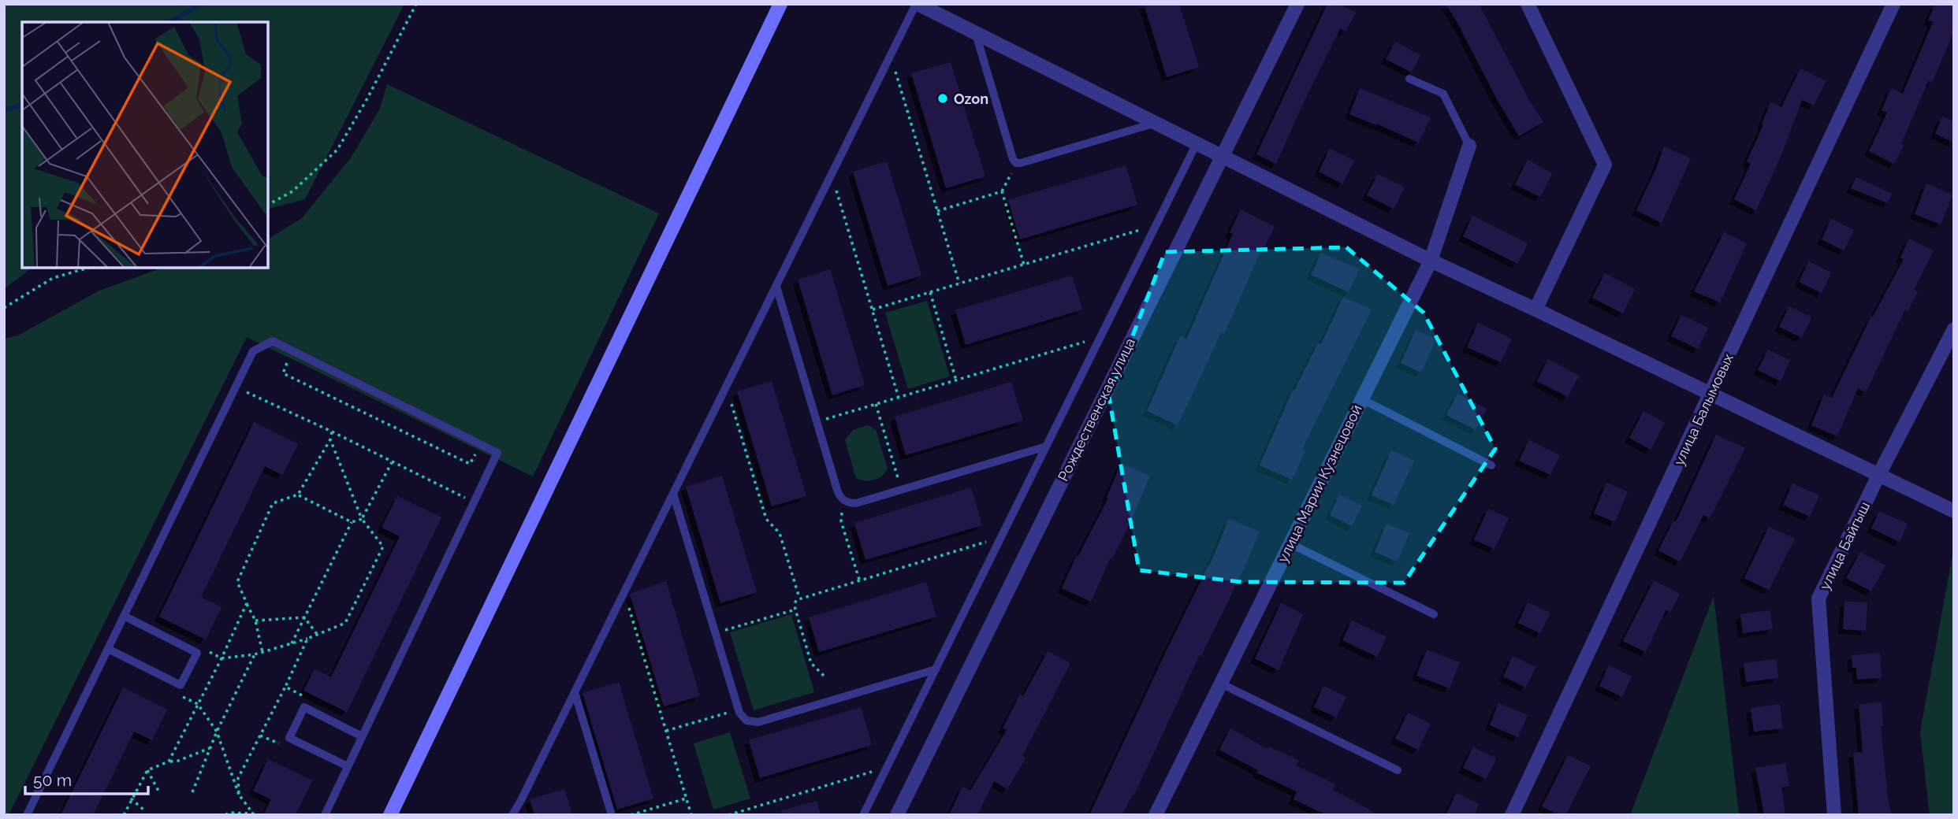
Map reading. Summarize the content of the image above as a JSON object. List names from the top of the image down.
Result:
{
  "streets": {
    "street": [
      "Рождественская улица",
      "улица Балымовых",
      "улица Марии Кузнецовой",
      "улица Байгыш"
    ]
  },
  "places": ["Ozon"],
  "scale_bar": "50 m"
}
